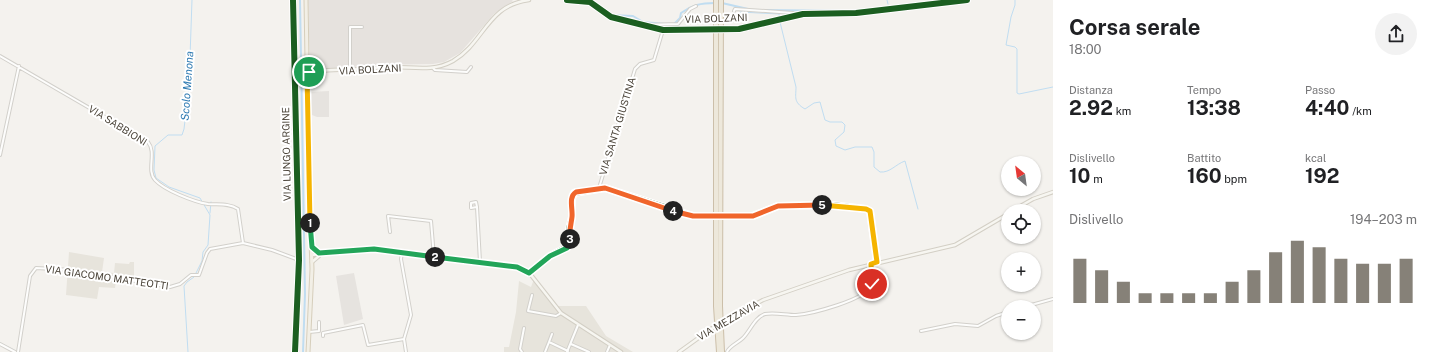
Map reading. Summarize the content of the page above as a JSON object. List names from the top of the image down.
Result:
{
  "streets": {
    "street": [
      "VIA BOLZANI",
      "VIA SABBIONI",
      "VIA SANTA GIUSTINA",
      "VIA LUNGO ARGINE",
      "VIA GIACOMO MATTEOTTI",
      "VIA MEZZAVIA"
    ]
  },
  "crossings": [
    ["VIA BOLZANI", "VIA SANTA GIUSTINA"],
    ["VIA SABBIONI", "VIA GIACOMO MATTEOTTI"]
  ],
  "water": ["Scolo Menona"],
  "north": "top left",
  "page": {
    "heading": ["Corsa serale", "18:00"],
    "stats": [
      ["Distanza", "2.92 km"],
      ["Tempo", "13:38"],
      ["Passo", "4:40 /km"],
      ["Dislivello", "10 m"],
      ["Battito", "160 bpm"],
      ["kcal", "192"]
    ],
    "map_buttons": ["+", "−"],
    "pins": [
      "5",
      "4",
      "1",
      "3",
      "2"
    ],
    "chart": ["Dislivello", "194–203 m"]
  }
}
